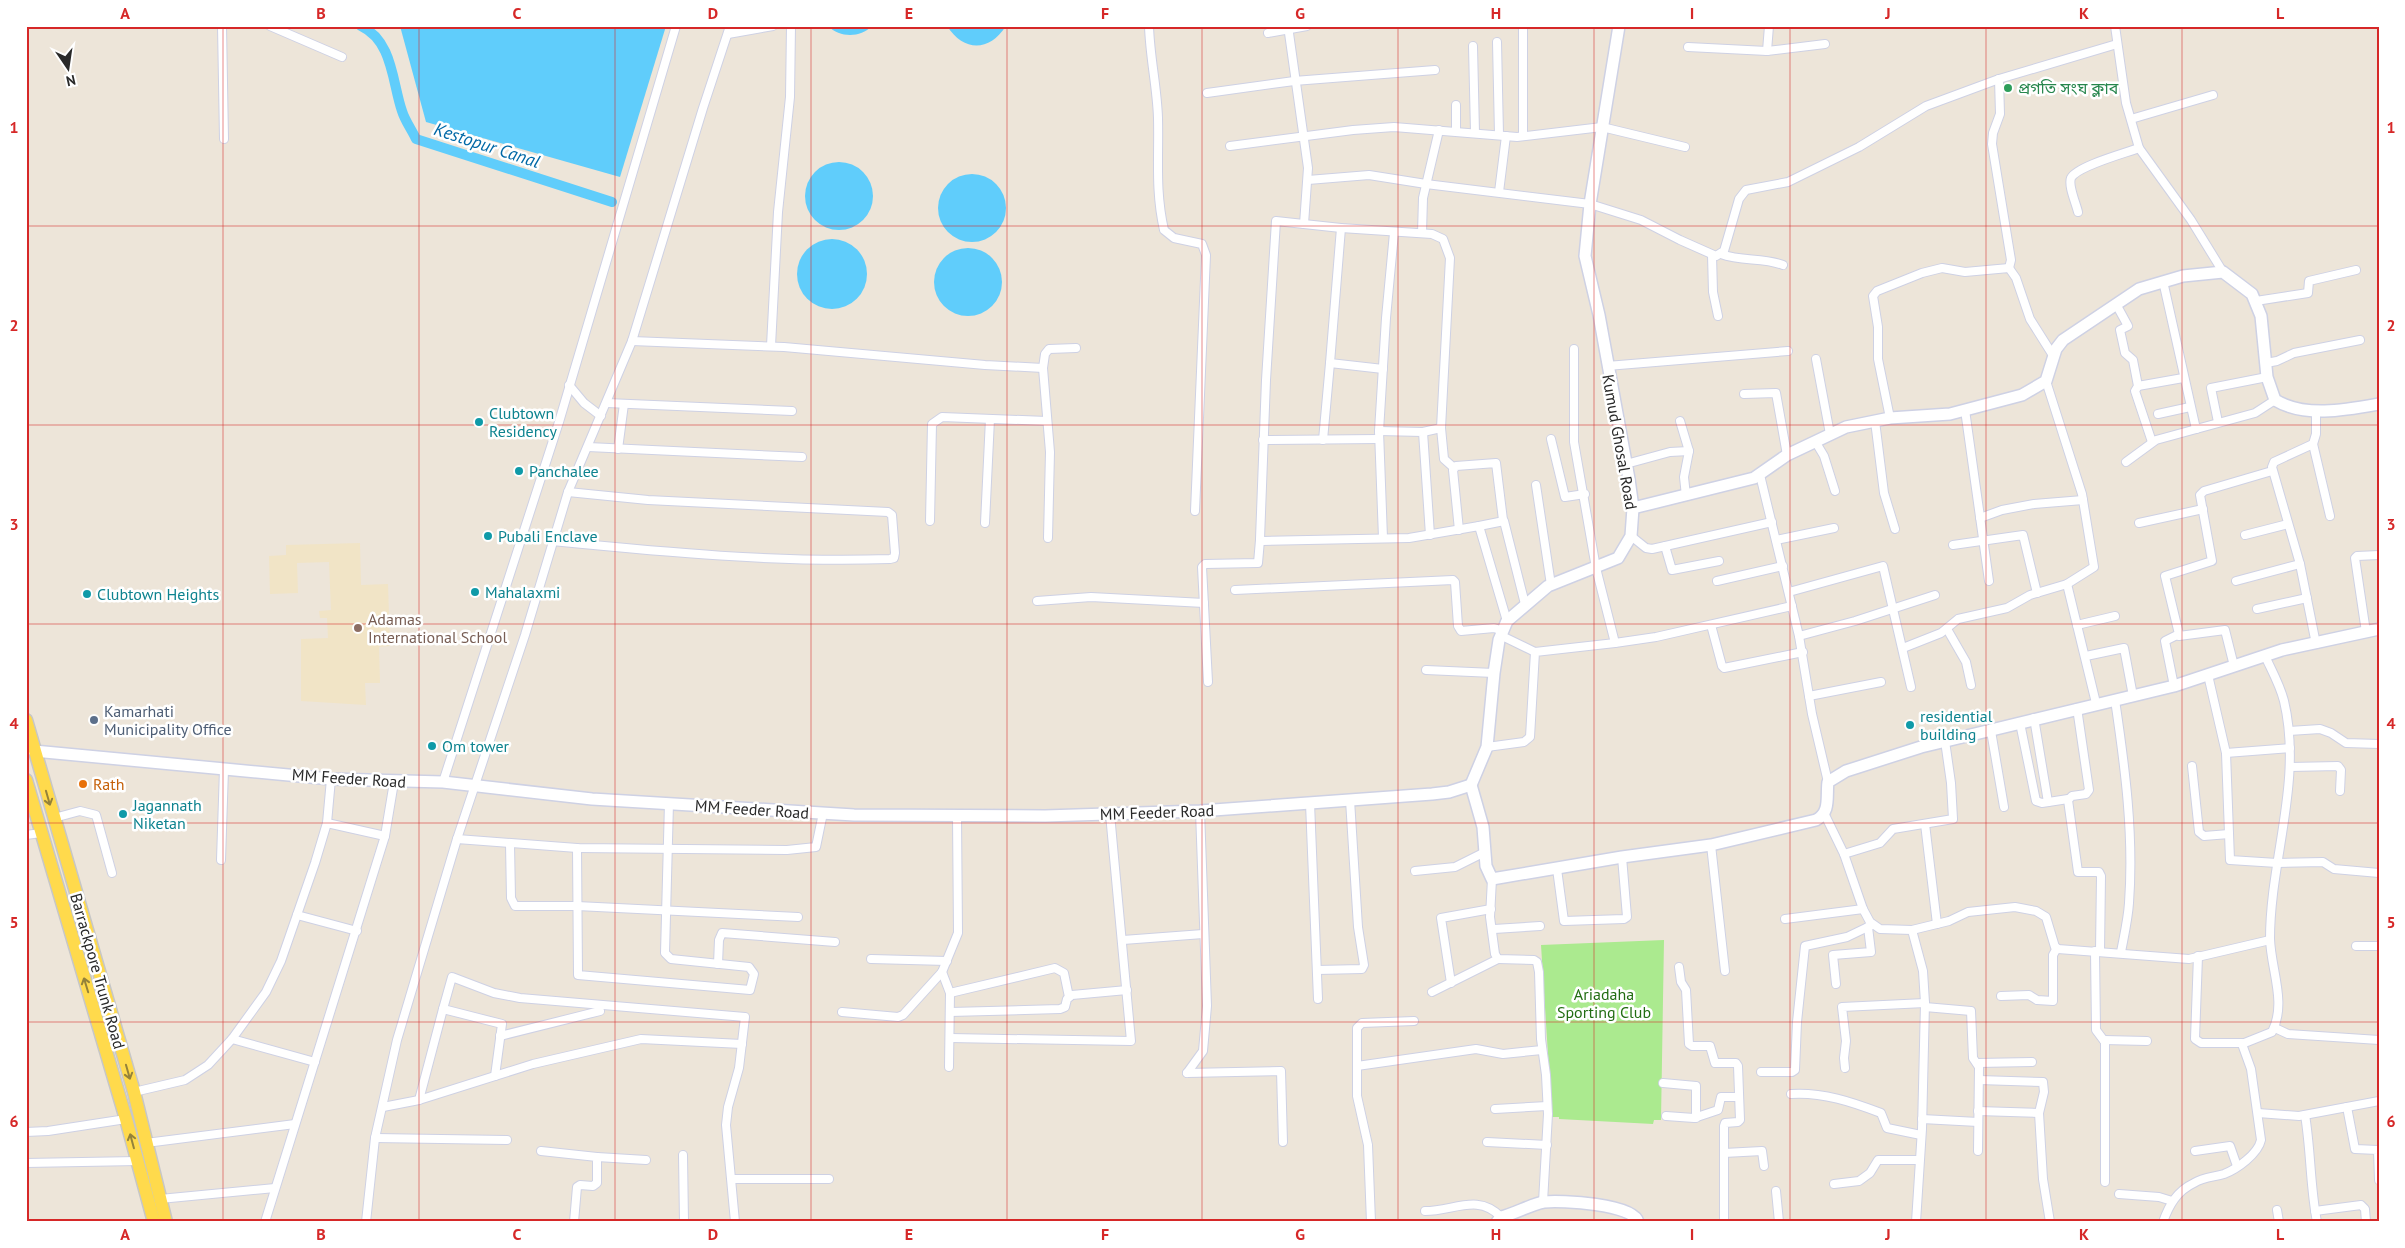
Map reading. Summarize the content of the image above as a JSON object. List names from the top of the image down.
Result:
{
  "streets": {
    "main road": ["Barrackpore Trunk Road"],
    "street": ["Kumud Ghosal Road", "MM Feeder Road"]
  },
  "crossings": [
    ["MM Feeder Road", "Barrackpore Trunk Road"]
  ],
  "water": ["Kestopur Canal"],
  "parks": ["Ariadaha Sporting Club"],
  "places": [
    "প্রগতি সংঘ ক্লাব",
    "Clubtown Residency",
    "Panchalee",
    "Pubali Enclave",
    "Mahalaxmi",
    "Clubtown Heights",
    "Adamas International School",
    "Kamarhati Municipality Office",
    "residential building",
    "Om tower",
    "Rath",
    "Jagannath Niketan"
  ],
  "north": "bottom",
  "grid": {
    "columns": [
      "A",
      "B",
      "C",
      "D",
      "E",
      "F",
      "G",
      "H",
      "I",
      "J",
      "K",
      "L"
    ],
    "rows": [
      "1",
      "2",
      "3",
      "4",
      "5",
      "6"
    ]
  }
}
